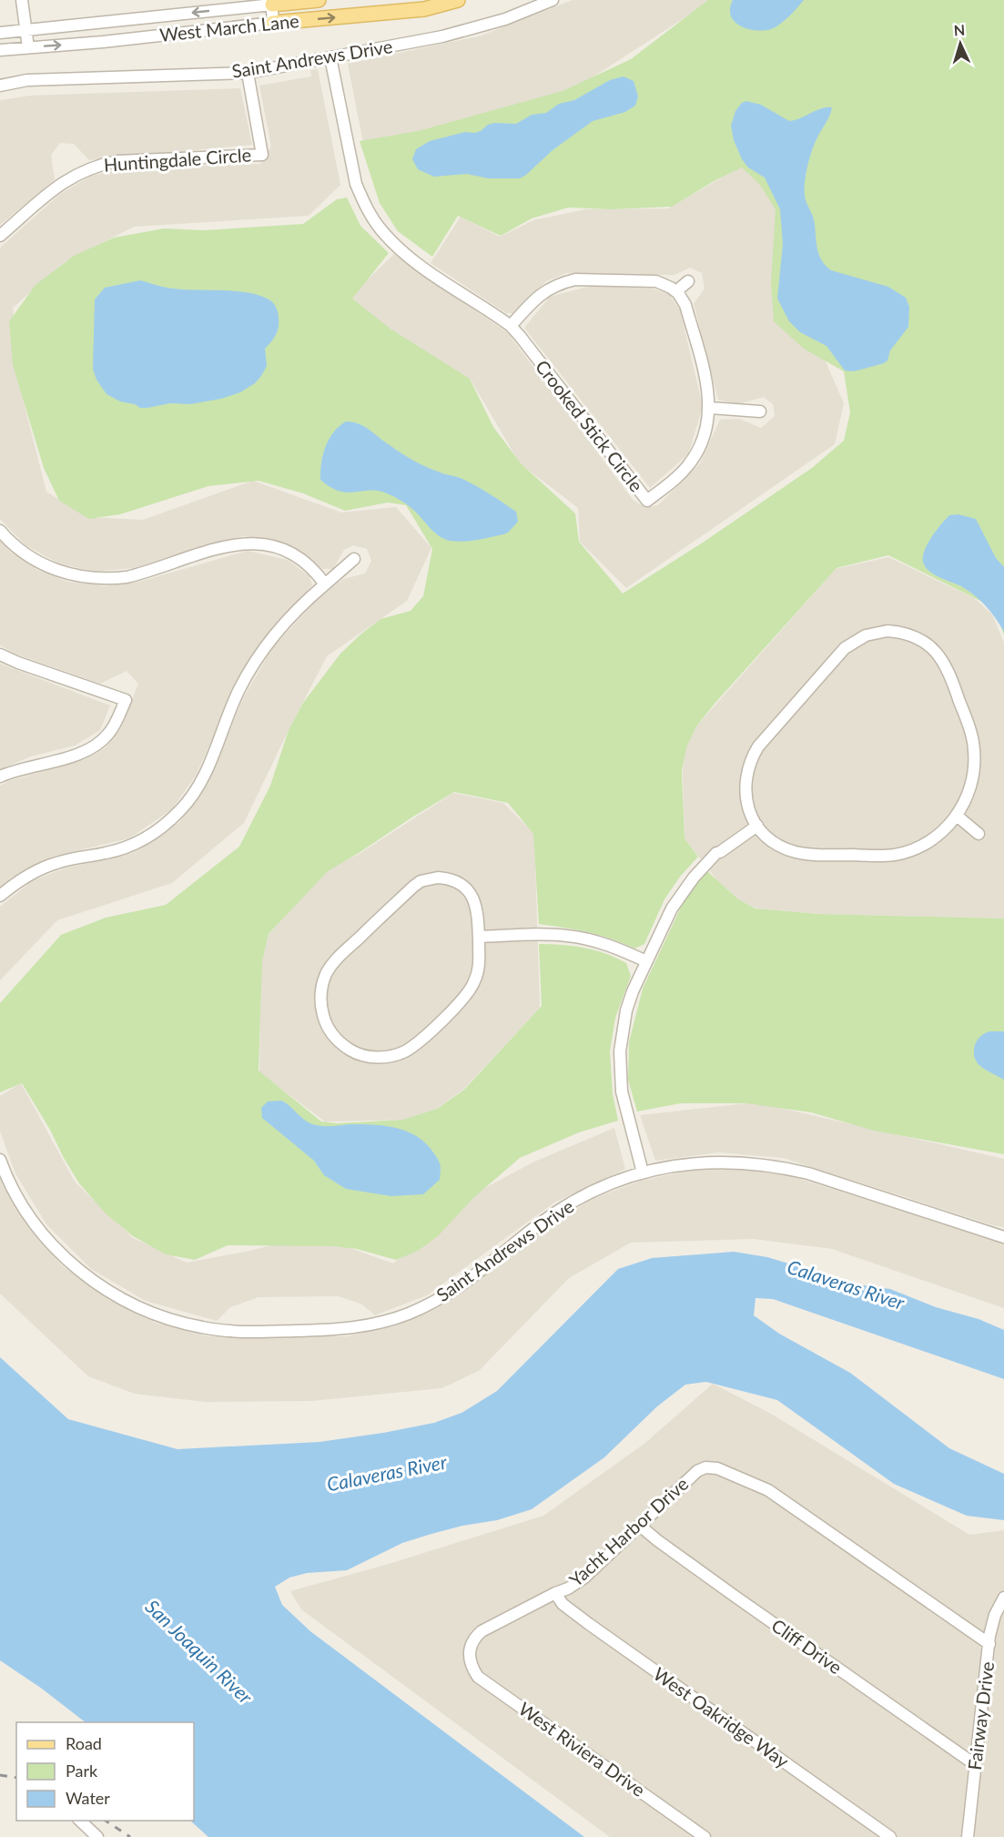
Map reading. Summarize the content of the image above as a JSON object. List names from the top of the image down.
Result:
{
  "streets": {
    "main road": ["West March Lane"],
    "street": [
      "Saint Andrews Drive",
      "Huntingdale Circle",
      "Crooked Stick Circle",
      "Yacht Harbor Drive",
      "Cliff Drive",
      "Fairway Drive",
      "West Oakridge Way",
      "West Riviera Drive"
    ]
  },
  "crossings": [
    ["Saint Andrews Drive", "Huntingdale Circle"],
    ["Saint Andrews Drive", "Crooked Stick Circle"],
    ["Yacht Harbor Drive", "Cliff Drive"],
    ["Yacht Harbor Drive", "Fairway Drive"],
    ["Yacht Harbor Drive", "West Oakridge Way"],
    ["Yacht Harbor Drive", "West Riviera Drive"],
    ["Cliff Drive", "Fairway Drive"]
  ],
  "water": ["Calaveras River", "San Joaquin River"],
  "legend": ["Road", "Park", "Water"],
  "north": "top"
}
